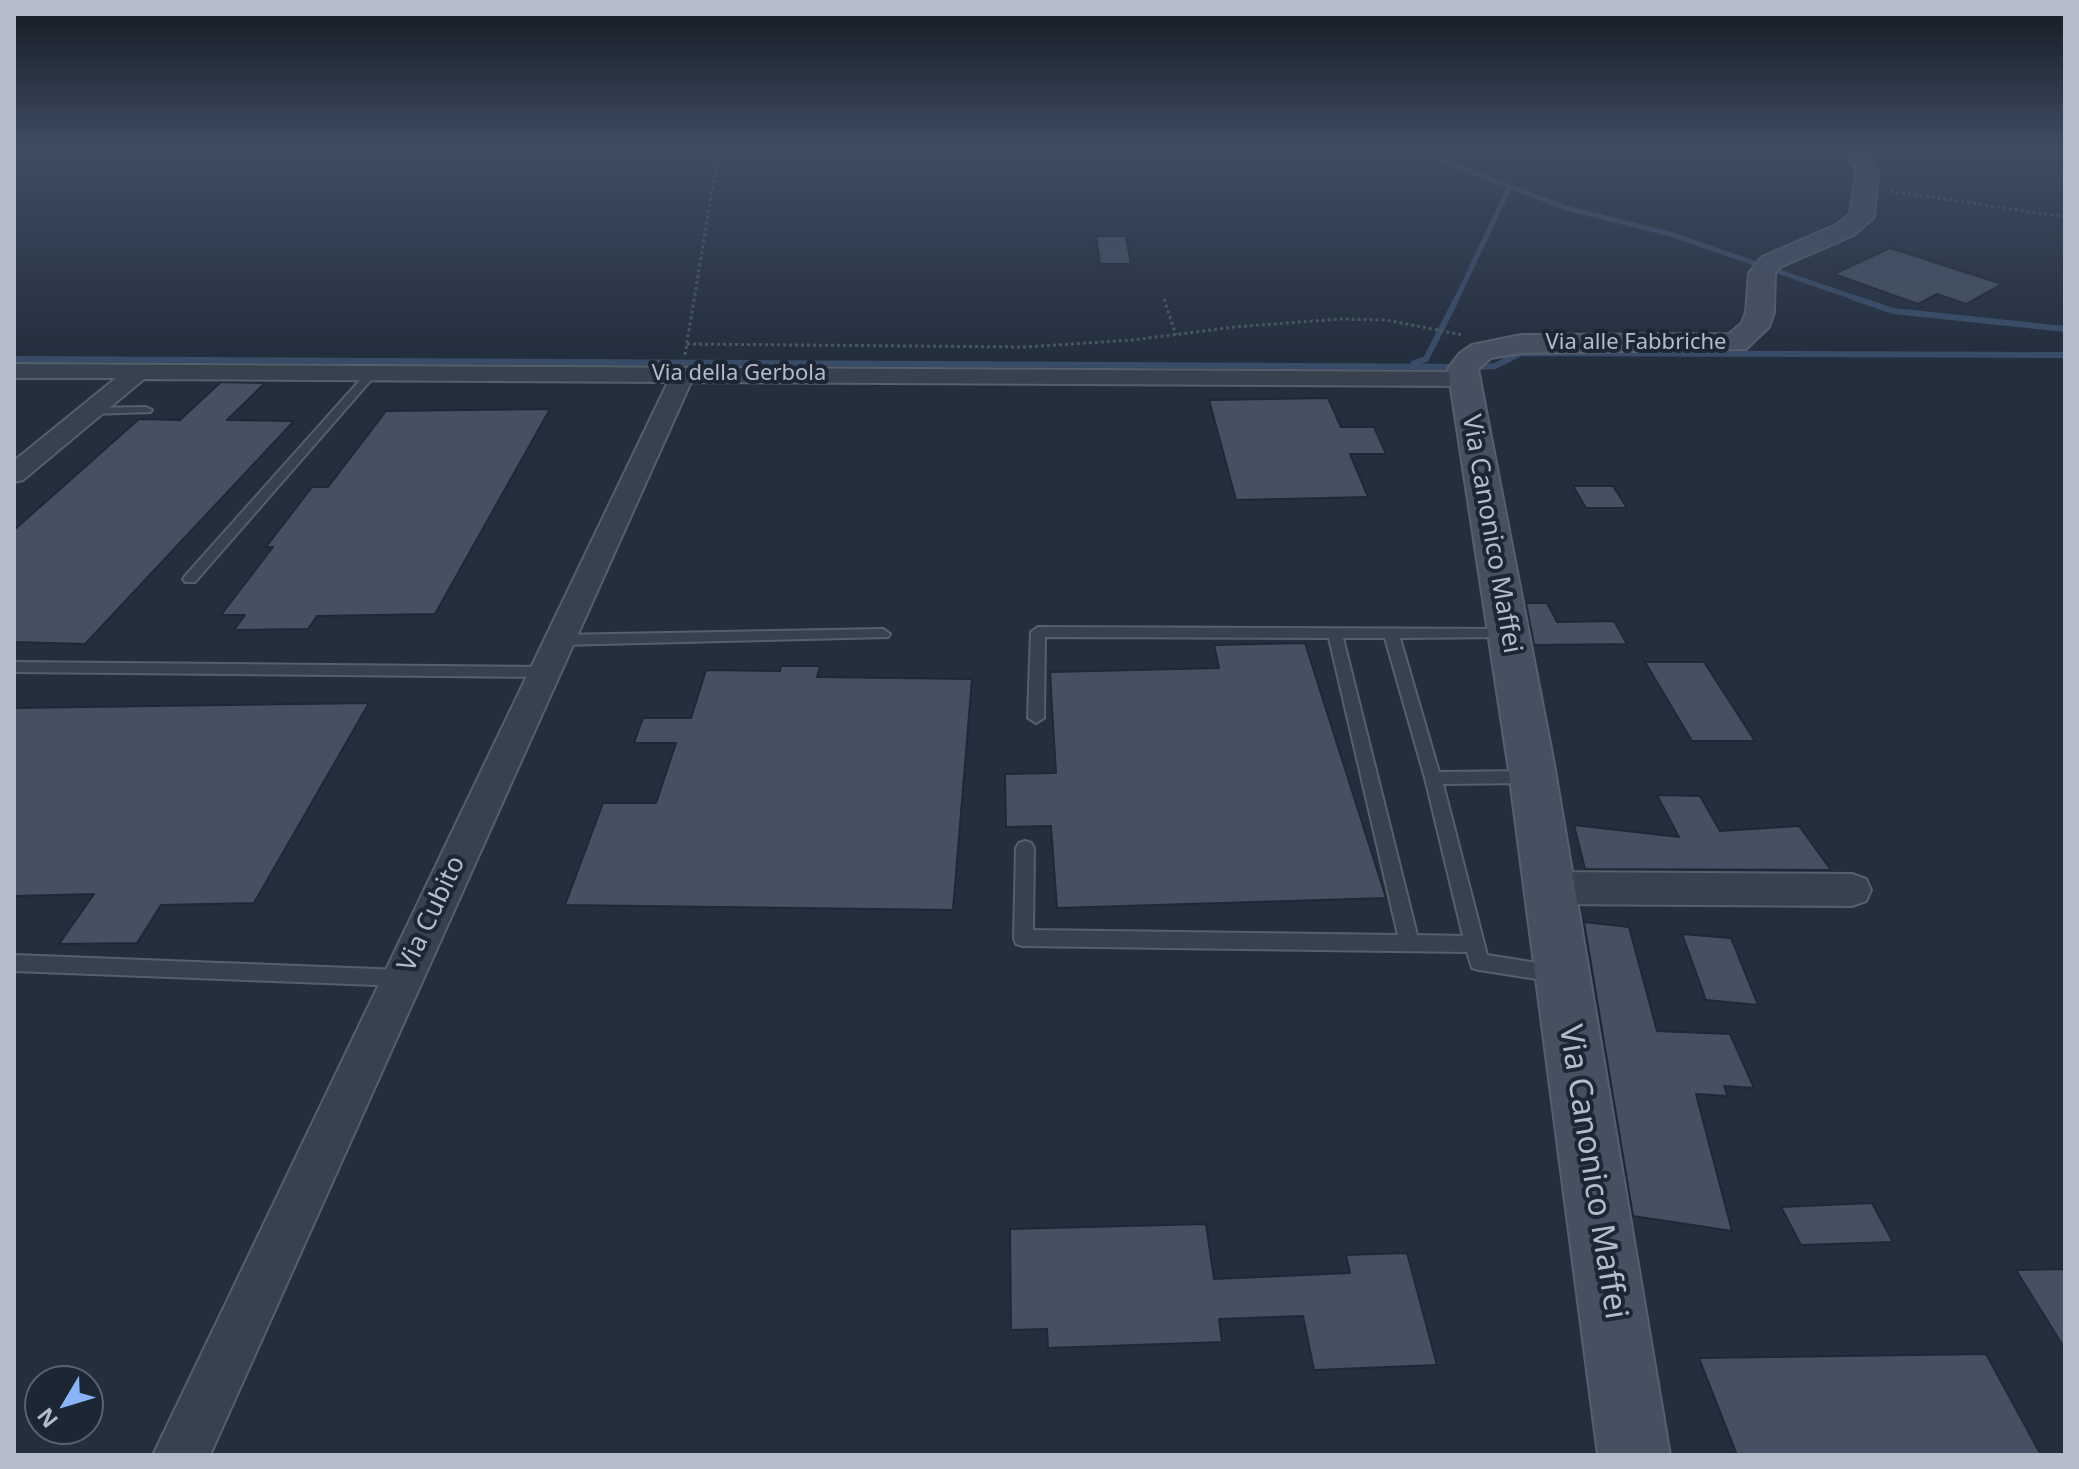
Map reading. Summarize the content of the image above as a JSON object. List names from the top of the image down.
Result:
{
  "streets": {
    "street": [
      "Via alle Fabbriche",
      "Via della Gerbola",
      "Via Canonico Maffei",
      "Via Cubito"
    ]
  },
  "crossings": [
    ["Via alle Fabbriche", "Via della Gerbola"],
    ["Via alle Fabbriche", "Via Canonico Maffei"],
    ["Via della Gerbola", "Via Canonico Maffei"],
    ["Via della Gerbola", "Via Cubito"]
  ],
  "north": "bottom left"
}
